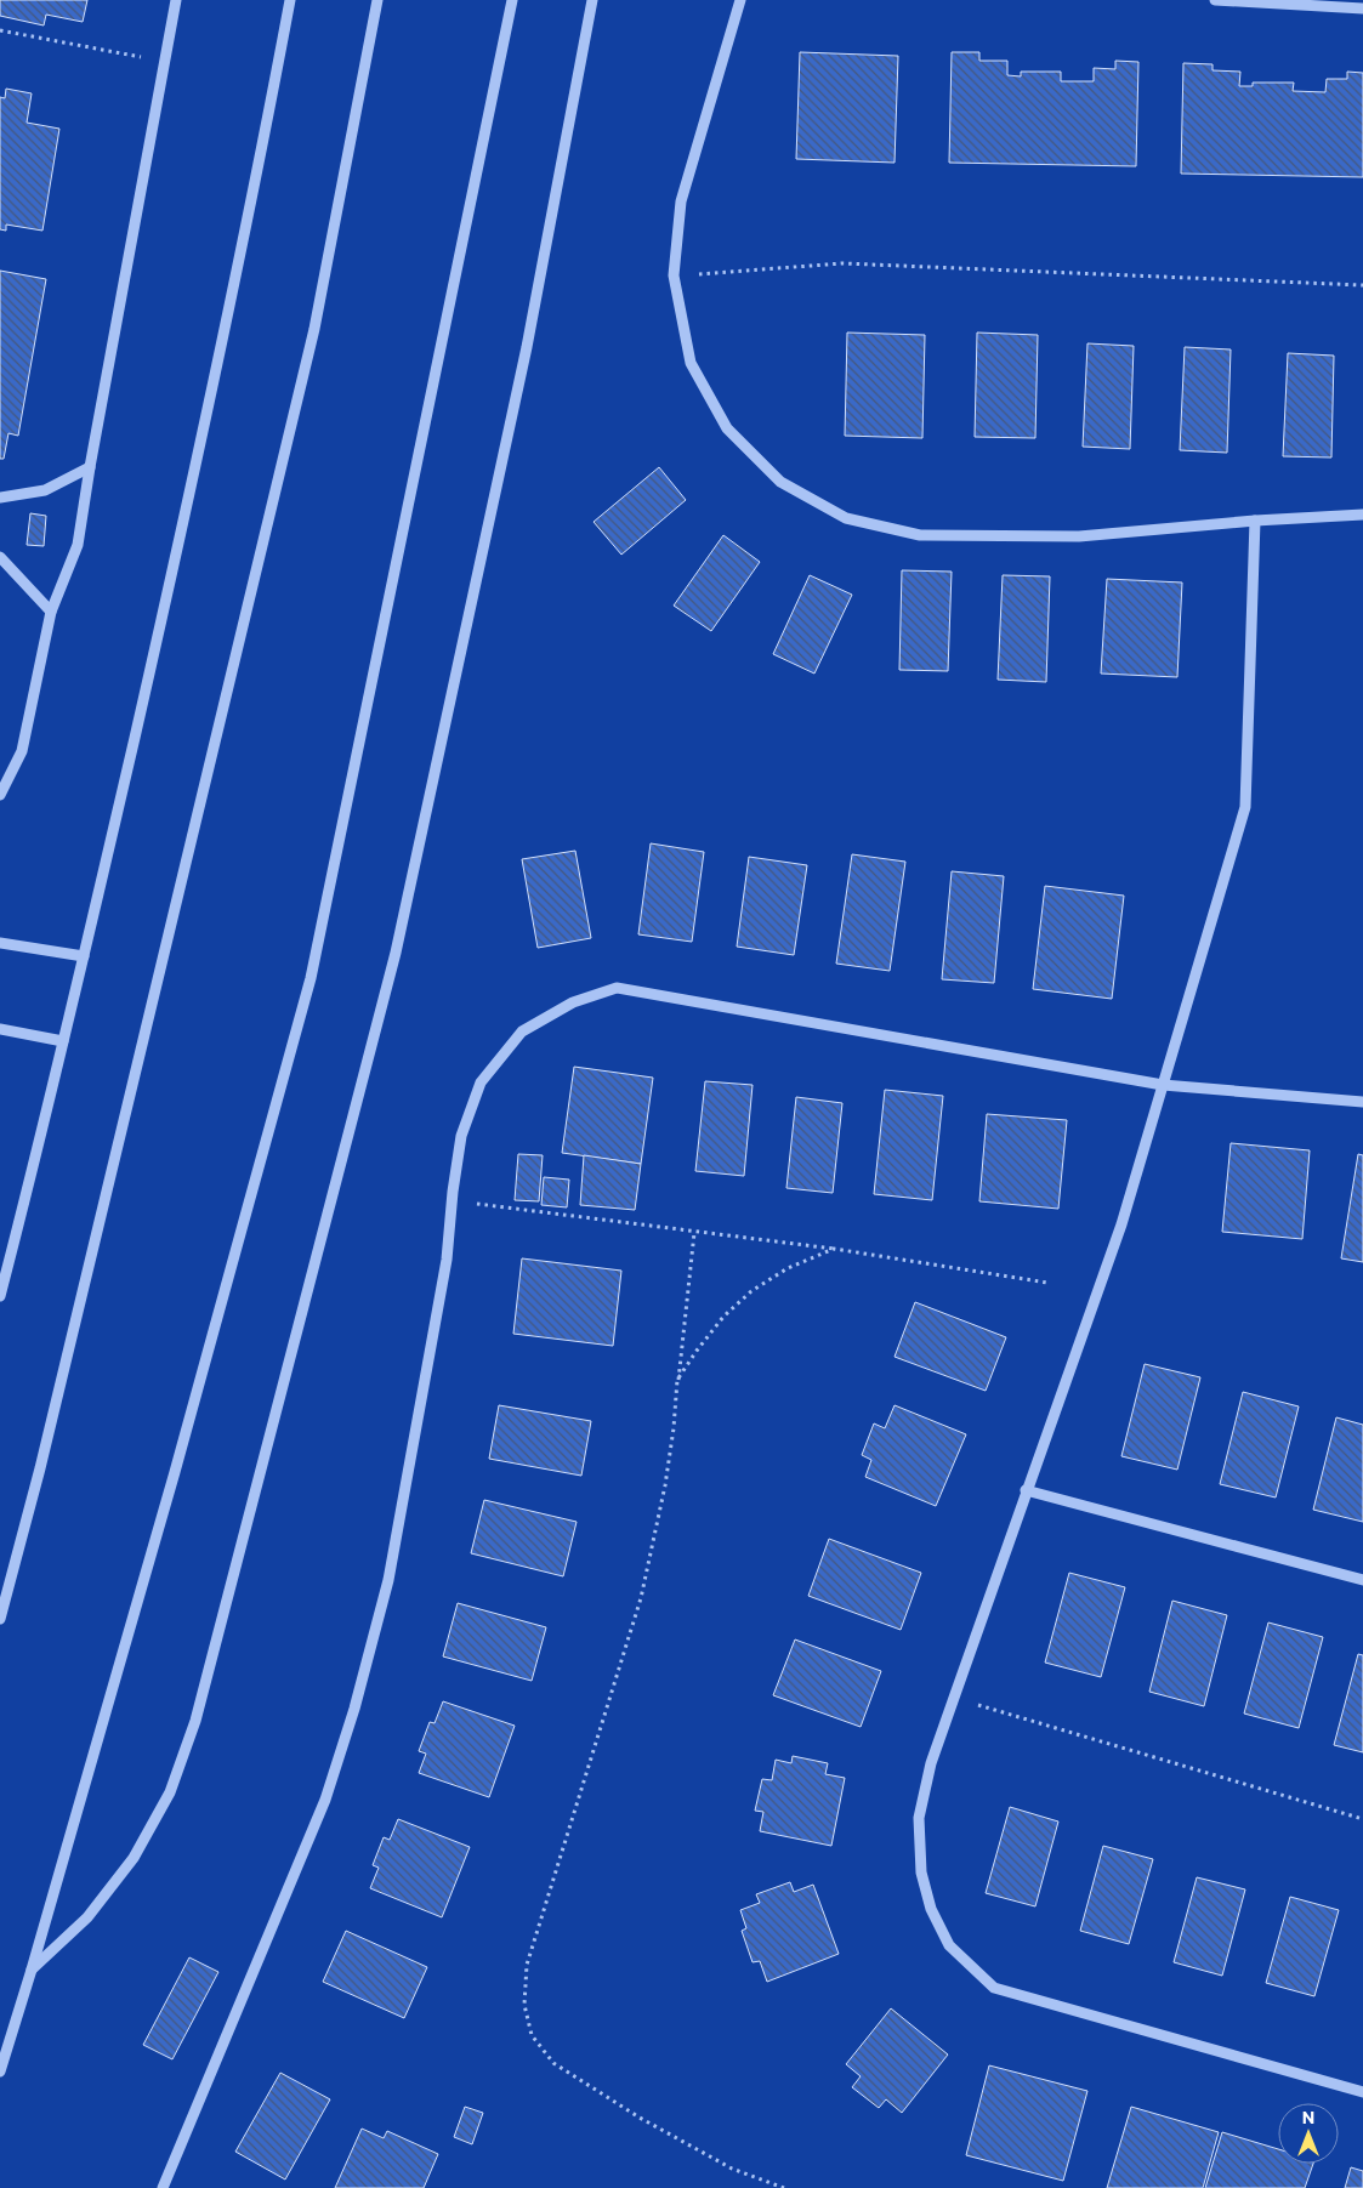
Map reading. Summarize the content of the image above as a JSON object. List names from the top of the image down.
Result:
{
  "north": "top"
}
